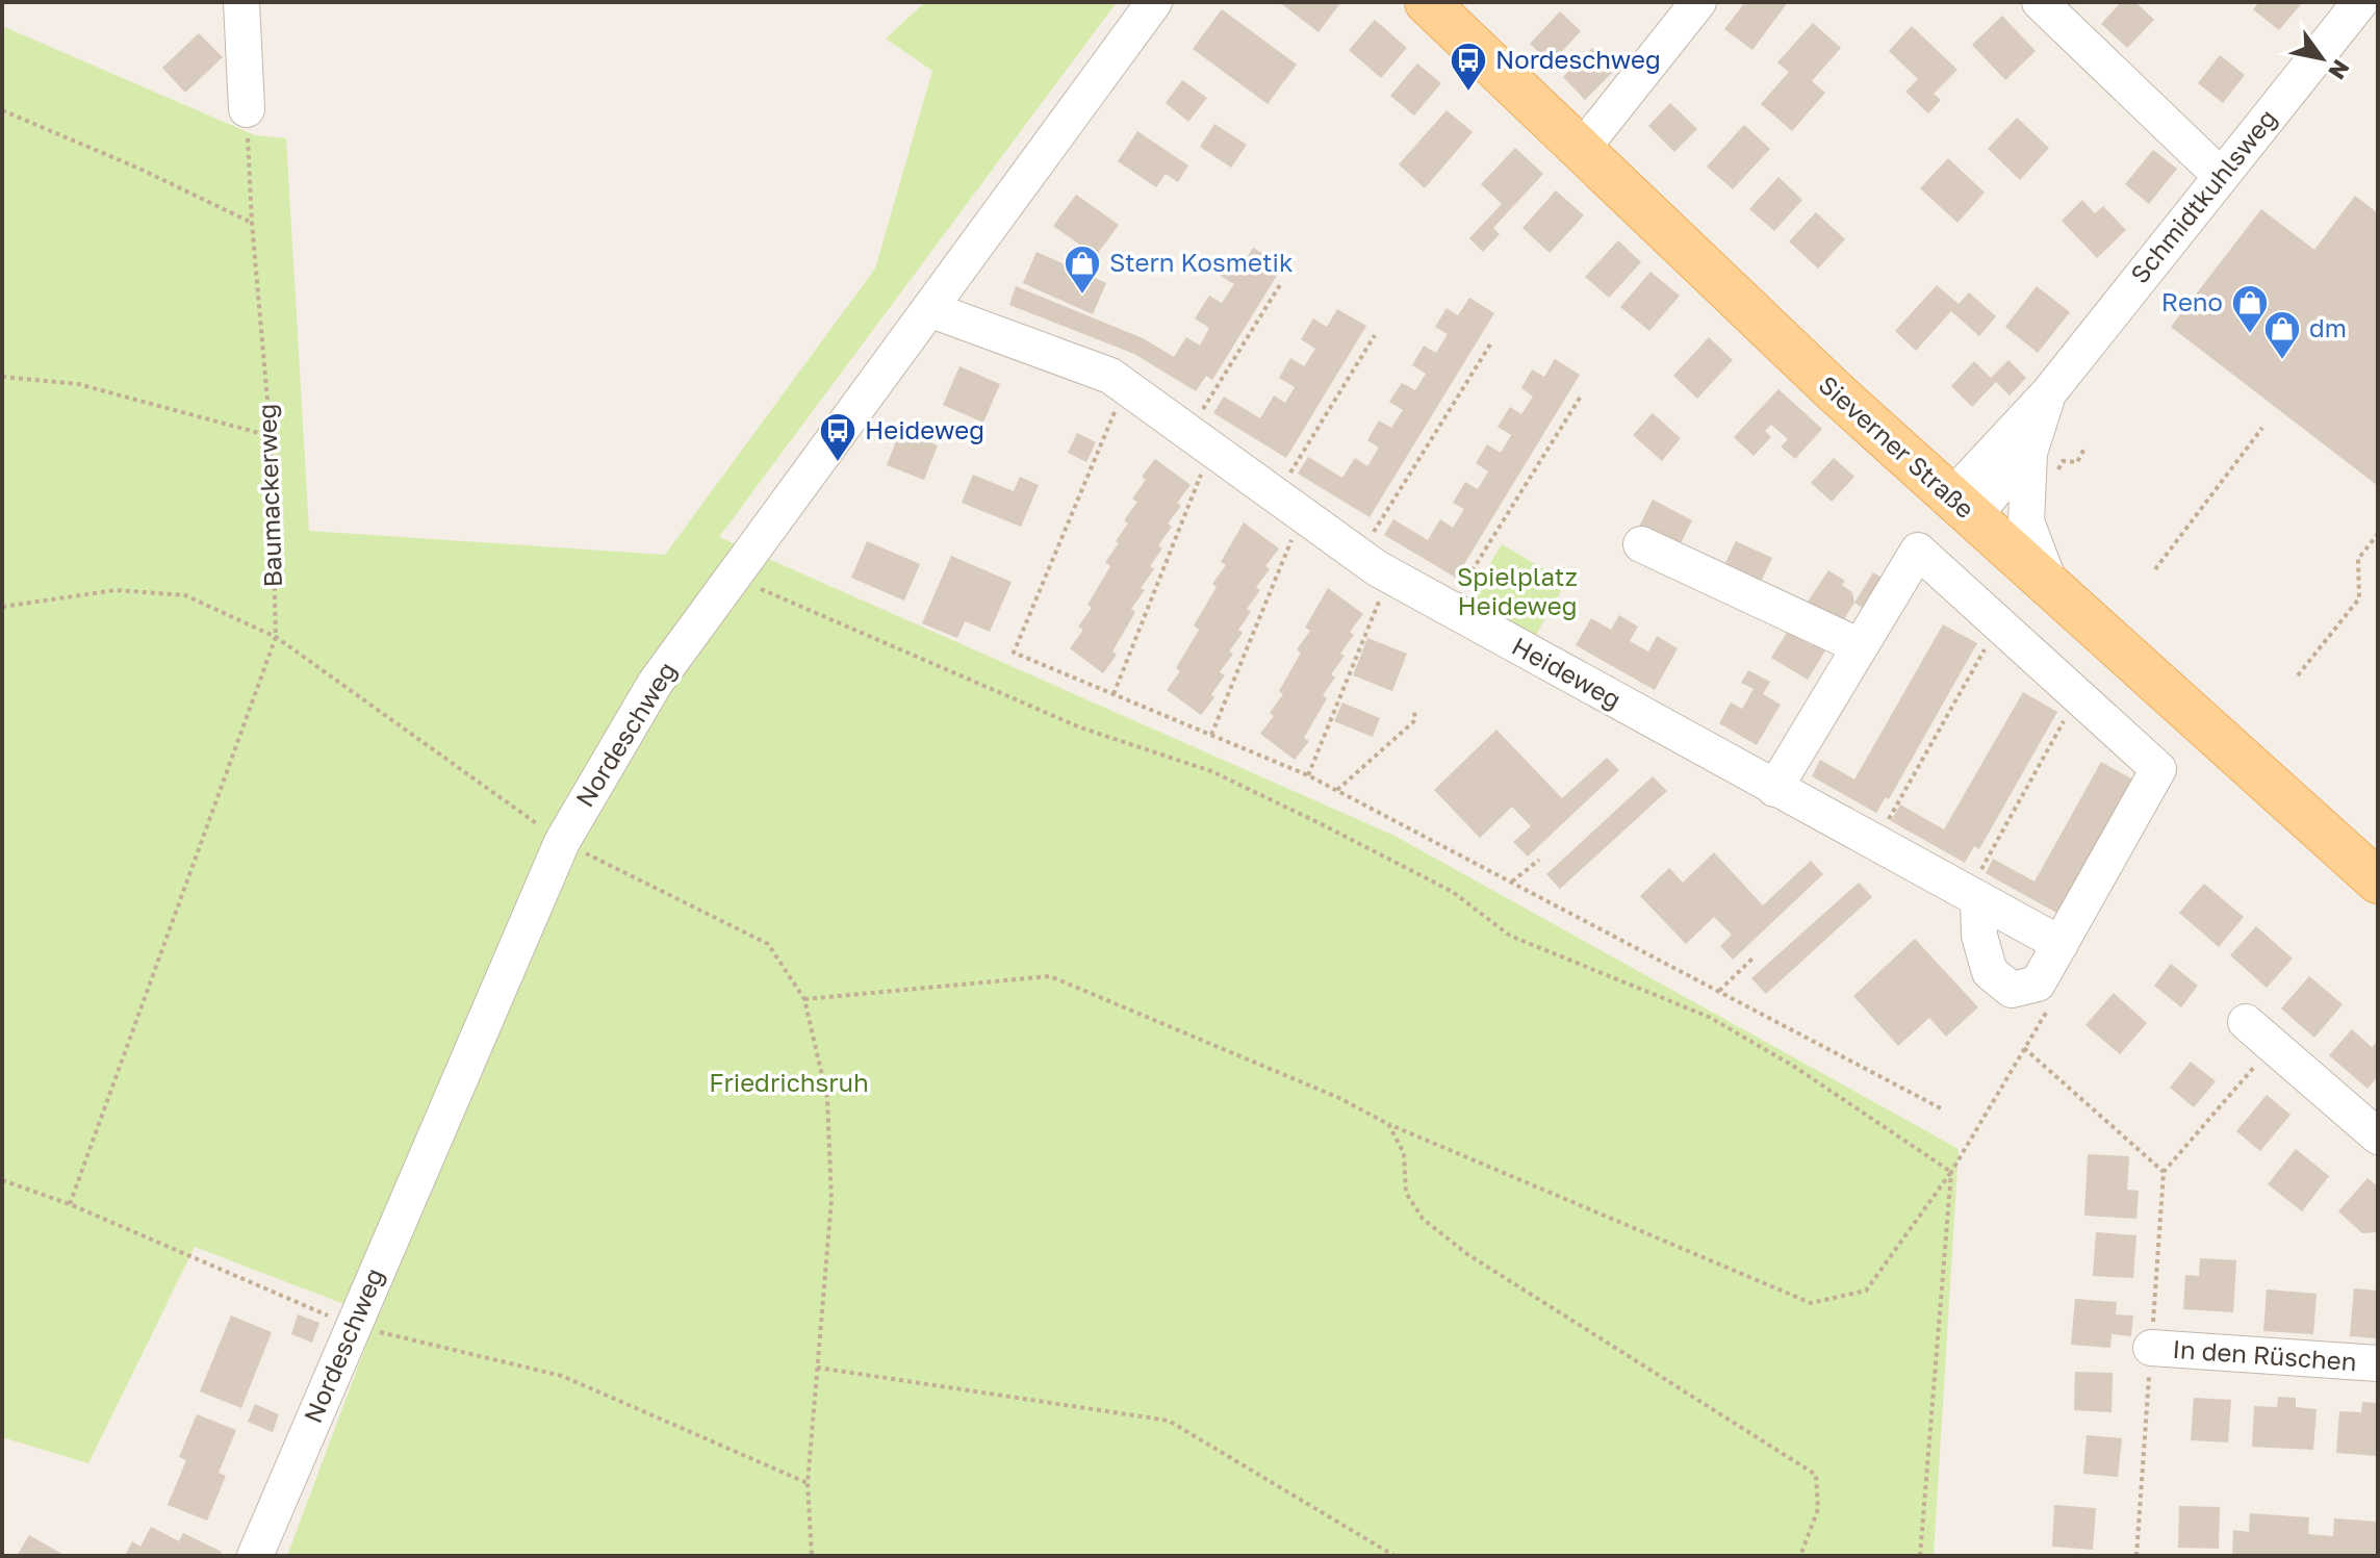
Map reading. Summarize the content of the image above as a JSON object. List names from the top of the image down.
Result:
{
  "streets": {
    "main road": ["Sieverner Straße"],
    "street": [
      "Schmidtkuhlsweg",
      "Heideweg",
      "Nordeschweg",
      "In den Rüschen"
    ],
    "path": ["Baumackerweg"]
  },
  "crossings": [
    ["Schmidtkuhlsweg", "Sieverner Straße"],
    ["Heideweg", "Nordeschweg"]
  ],
  "parks": ["Spielplatz Heideweg", "Friedrichsruh"],
  "places": {
    "bus stop": ["Nordeschweg", "Heideweg"],
    "shop": ["Stern Kosmetik", "Reno", "dm"]
  },
  "north": "bottom right"
}
